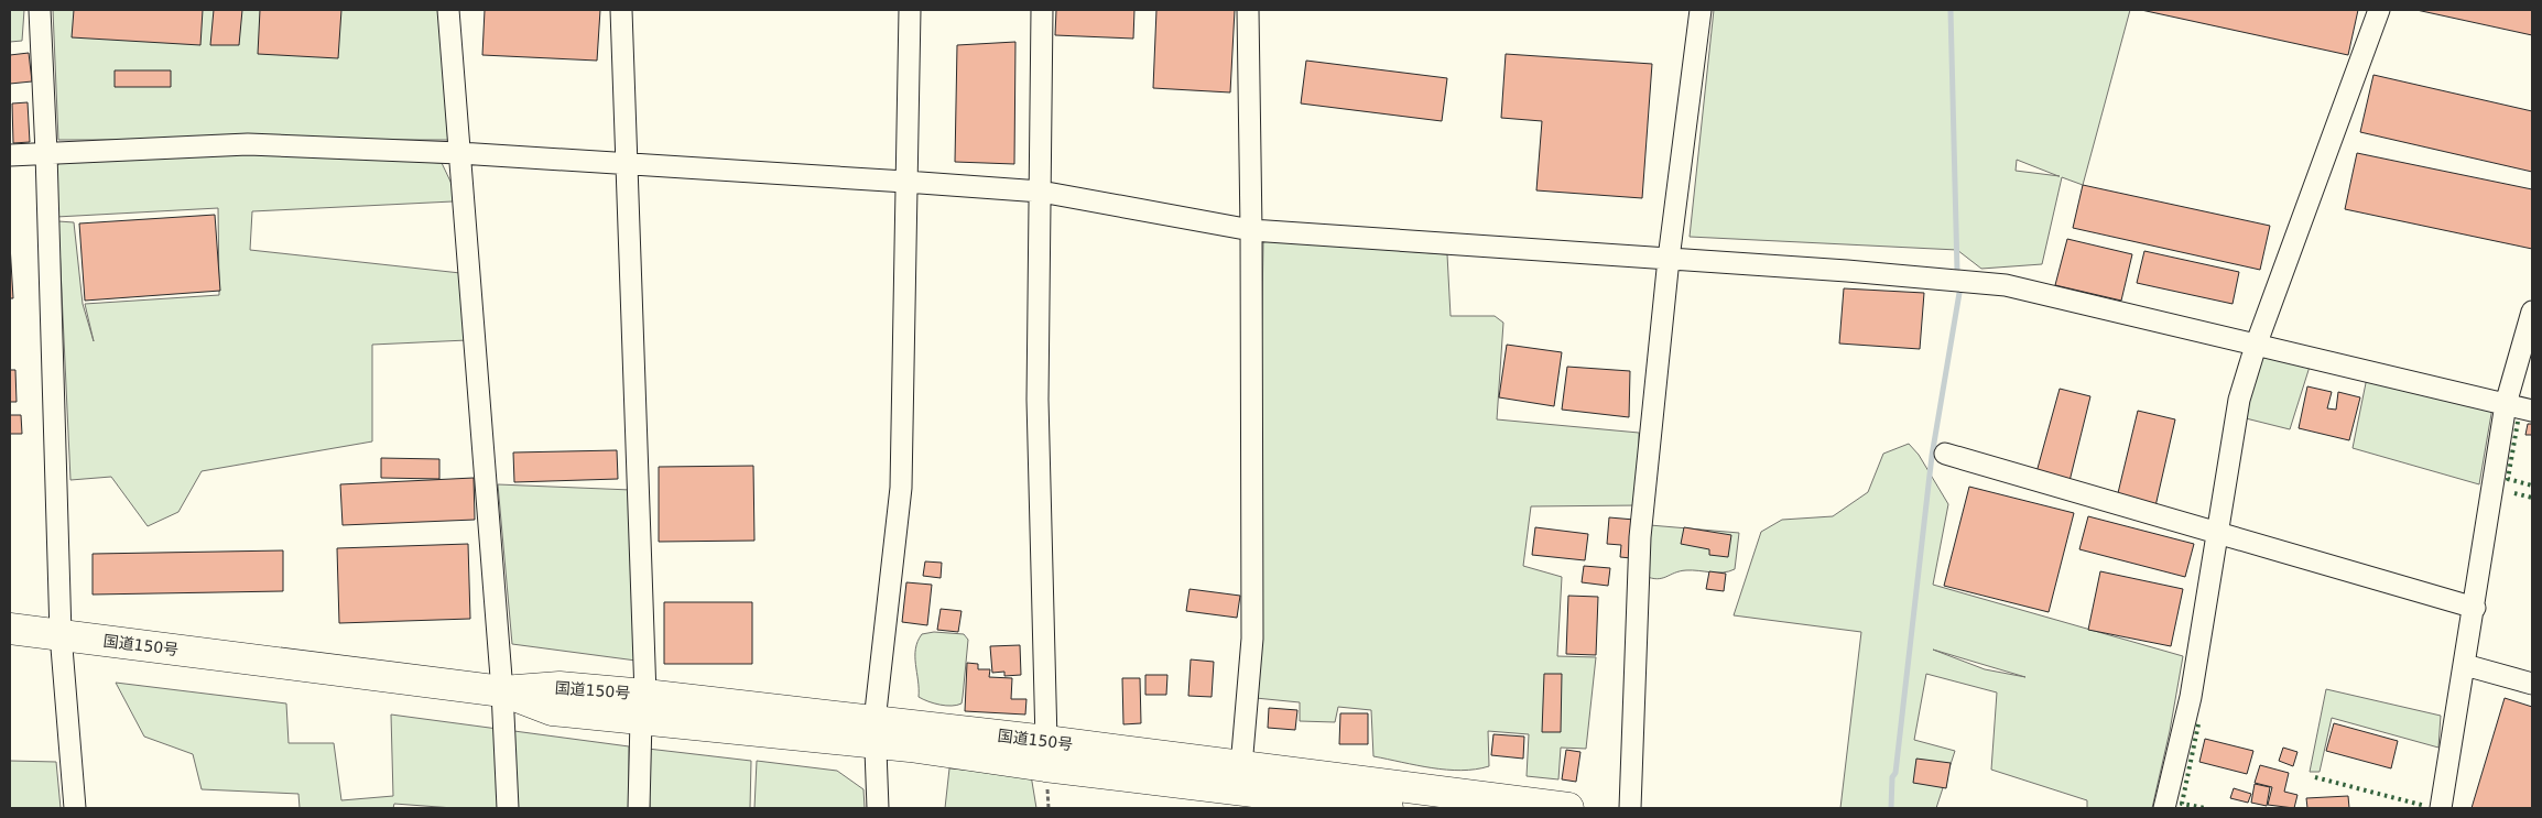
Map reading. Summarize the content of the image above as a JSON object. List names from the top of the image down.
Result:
{
  "streets": {
    "highway": ["国道150号"]
  }
}
